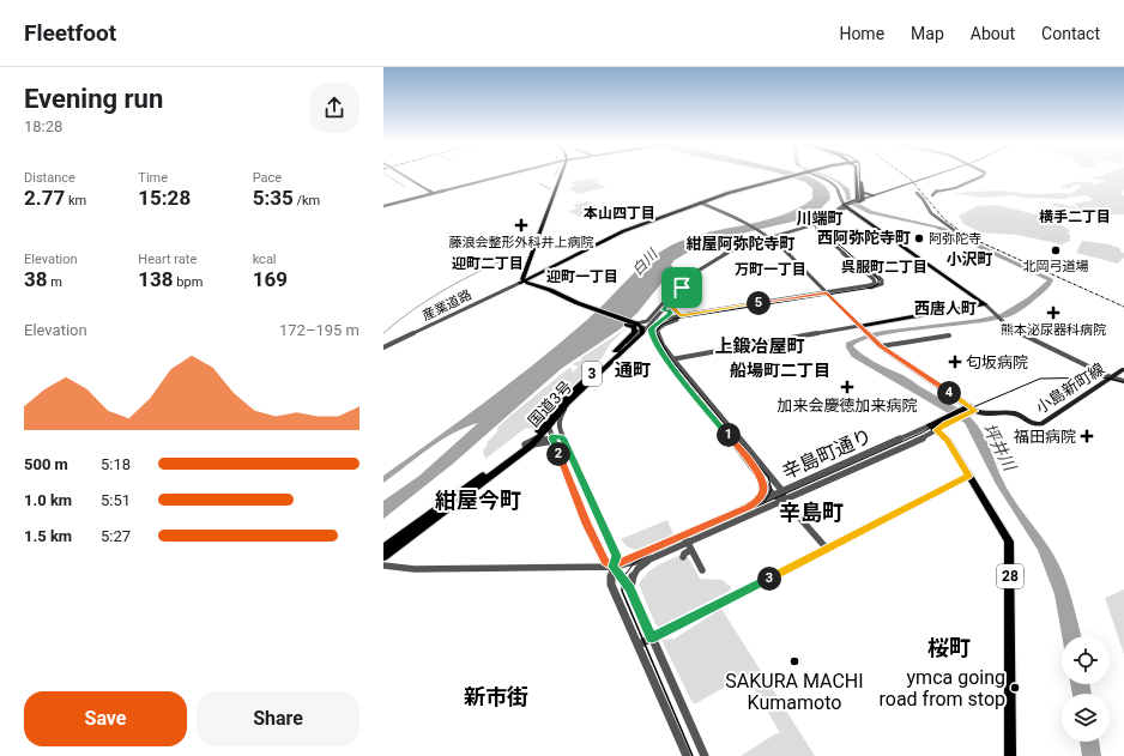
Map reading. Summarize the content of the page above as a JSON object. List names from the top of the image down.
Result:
{
  "streets": {
    "main road": [
      "3",
      "小島新町線",
      "国道3号",
      "28"
    ],
    "street": ["産業道路", "辛島町通り"]
  },
  "crossings": [
    ["辛島町通り", "28"]
  ],
  "districts": [
    "本山四丁目",
    "横手二丁目",
    "川端町",
    "西阿弥陀寺町",
    "紺屋阿弥陀寺町",
    "小沢町",
    "迎町二丁目",
    "呉服町二丁目",
    "万町一丁目",
    "迎町一丁目",
    "西唐人町",
    "上鍛冶屋町",
    "通町",
    "船場町二丁目",
    "紺屋今町",
    "辛島町",
    "桜町",
    "新市街"
  ],
  "water": ["白川", "坪井川"],
  "places": {
    "health": [
      "藤浪会整形外科井上病院",
      "熊本泌尿器科病院",
      "匂坂病院",
      "加来会慶徳加来病院",
      "福田病院"
    ],
    "other": [
      "阿弥陀寺",
      "北岡弓道場",
      "SAKURA MACHI Kumamoto",
      "ymca going road from stop"
    ]
  },
  "page": {
    "header": "Fleetfoot",
    "nav": [
      "Home",
      "Map",
      "About",
      "Contact"
    ],
    "heading": ["Evening run", "18:28"],
    "stats": [
      ["Distance", "2.77 km"],
      ["Time", "15:28"],
      ["Pace", "5:35 /km"],
      ["Elevation", "38 m"],
      ["Heart rate", "138 bpm"],
      ["kcal", "169"]
    ],
    "pins": [
      "5",
      "4",
      "1",
      "2",
      "3"
    ],
    "chart": ["Elevation", "172–195 m"],
    "list": [
      {
        "name": "500 m",
        "note": "5:18"
      },
      {
        "name": "1.0 km",
        "note": "5:51"
      },
      {
        "name": "1.5 km",
        "note": "5:27"
      }
    ],
    "buttons": ["Save", "Share"]
  }
}
